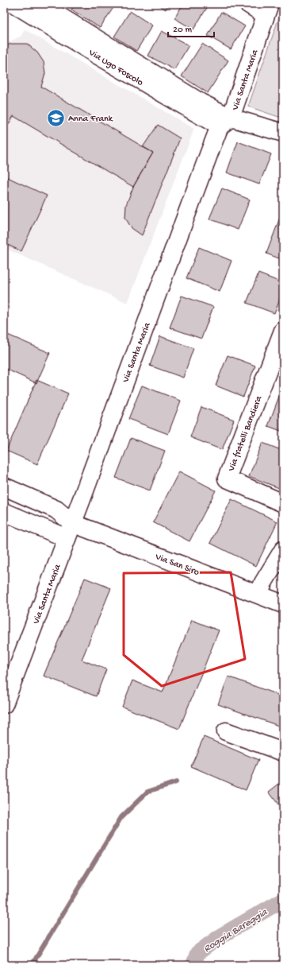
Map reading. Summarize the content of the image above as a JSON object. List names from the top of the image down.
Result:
{
  "streets": {
    "street": [
      "Via Ugo Foscolo",
      "Via Santa Maria",
      "Via fratelli Bandiera",
      "Via San Siro"
    ]
  },
  "crossings": [
    ["Via Ugo Foscolo", "Via Santa Maria"],
    ["Via Santa Maria", "Via San Siro"]
  ],
  "water": ["Roggia Bareggia"],
  "places": {
    "school or university": ["Anna Frank"]
  },
  "scale_bar": "20 m"
}
